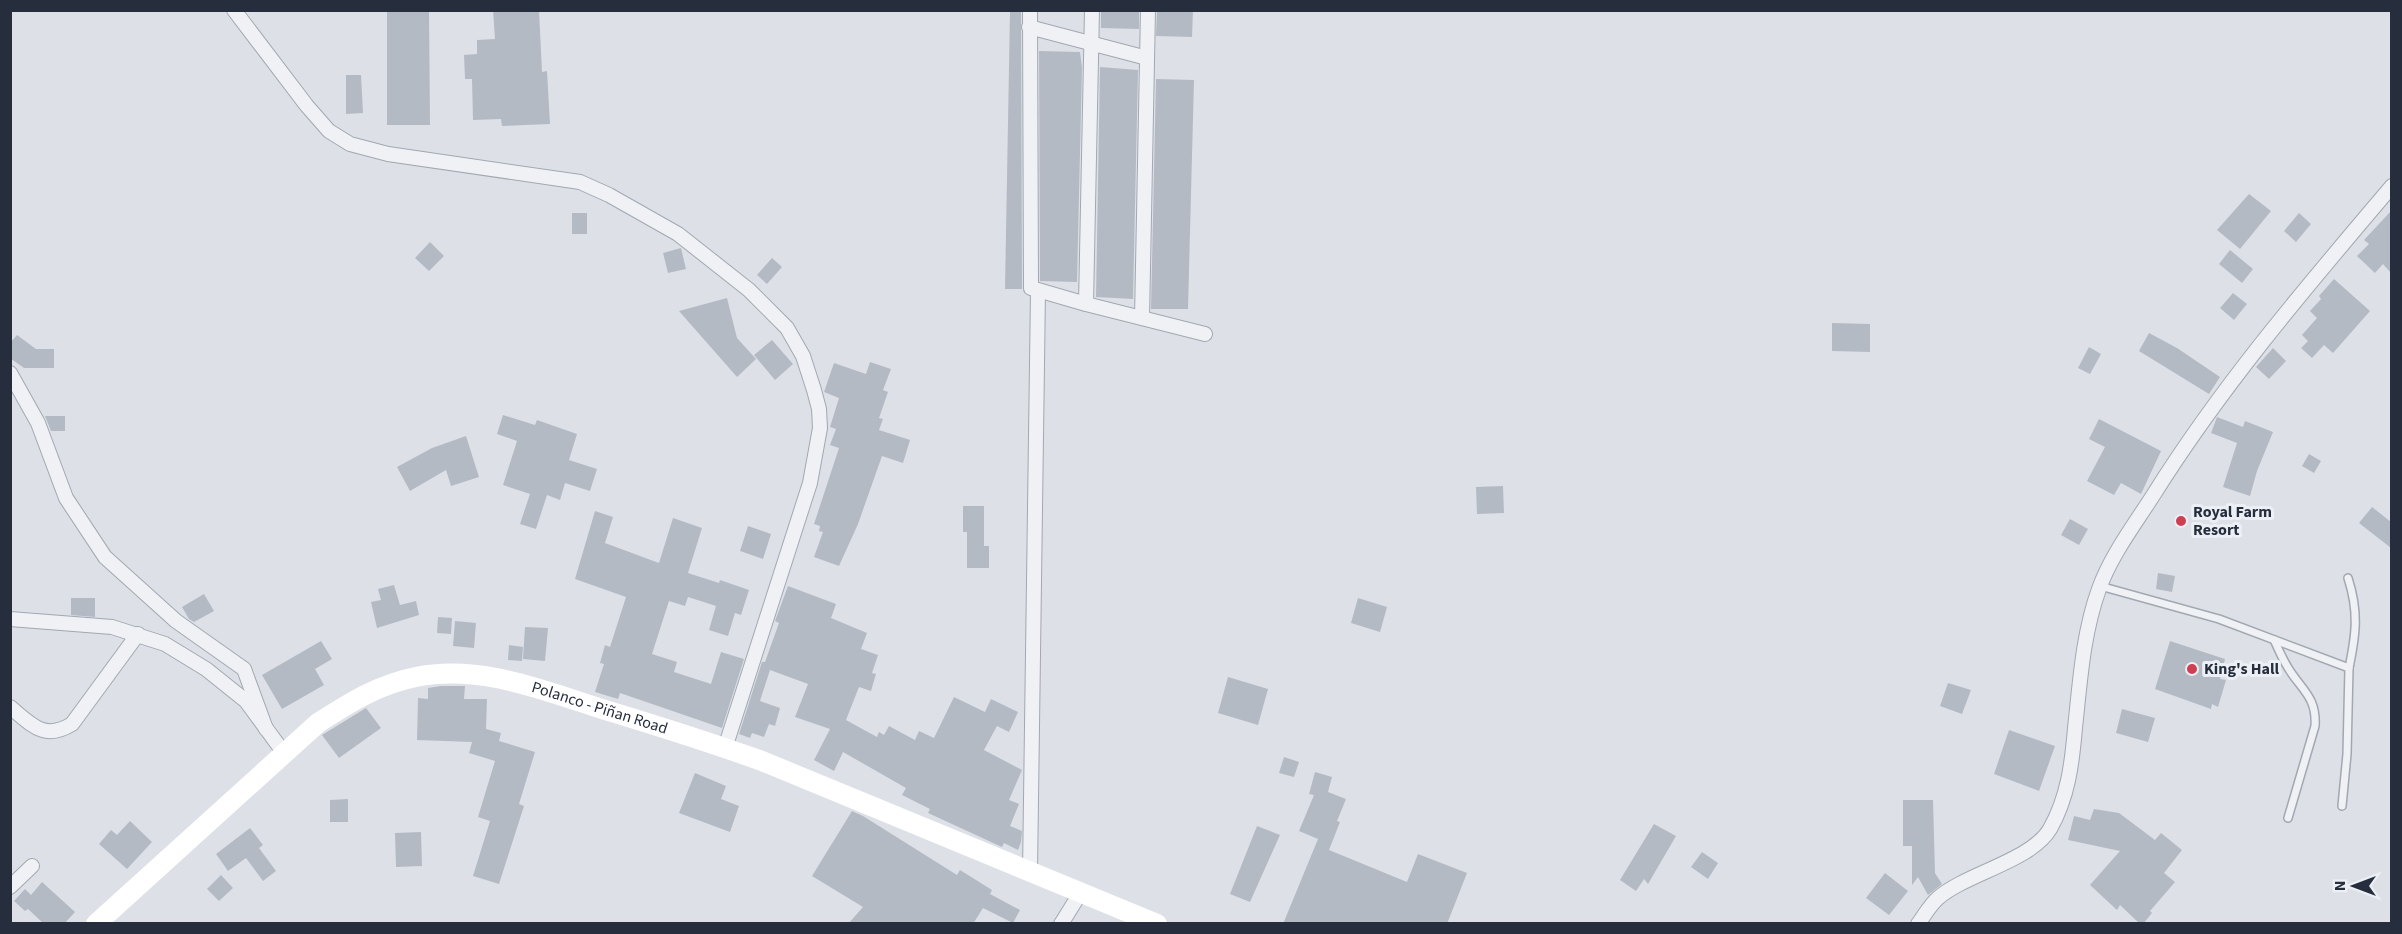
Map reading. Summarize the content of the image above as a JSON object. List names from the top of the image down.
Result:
{
  "streets": {
    "main road": ["Polanco - Piñan Road"]
  },
  "places": ["Royal Farm Resort", "King's Hall"],
  "north": "left"
}
